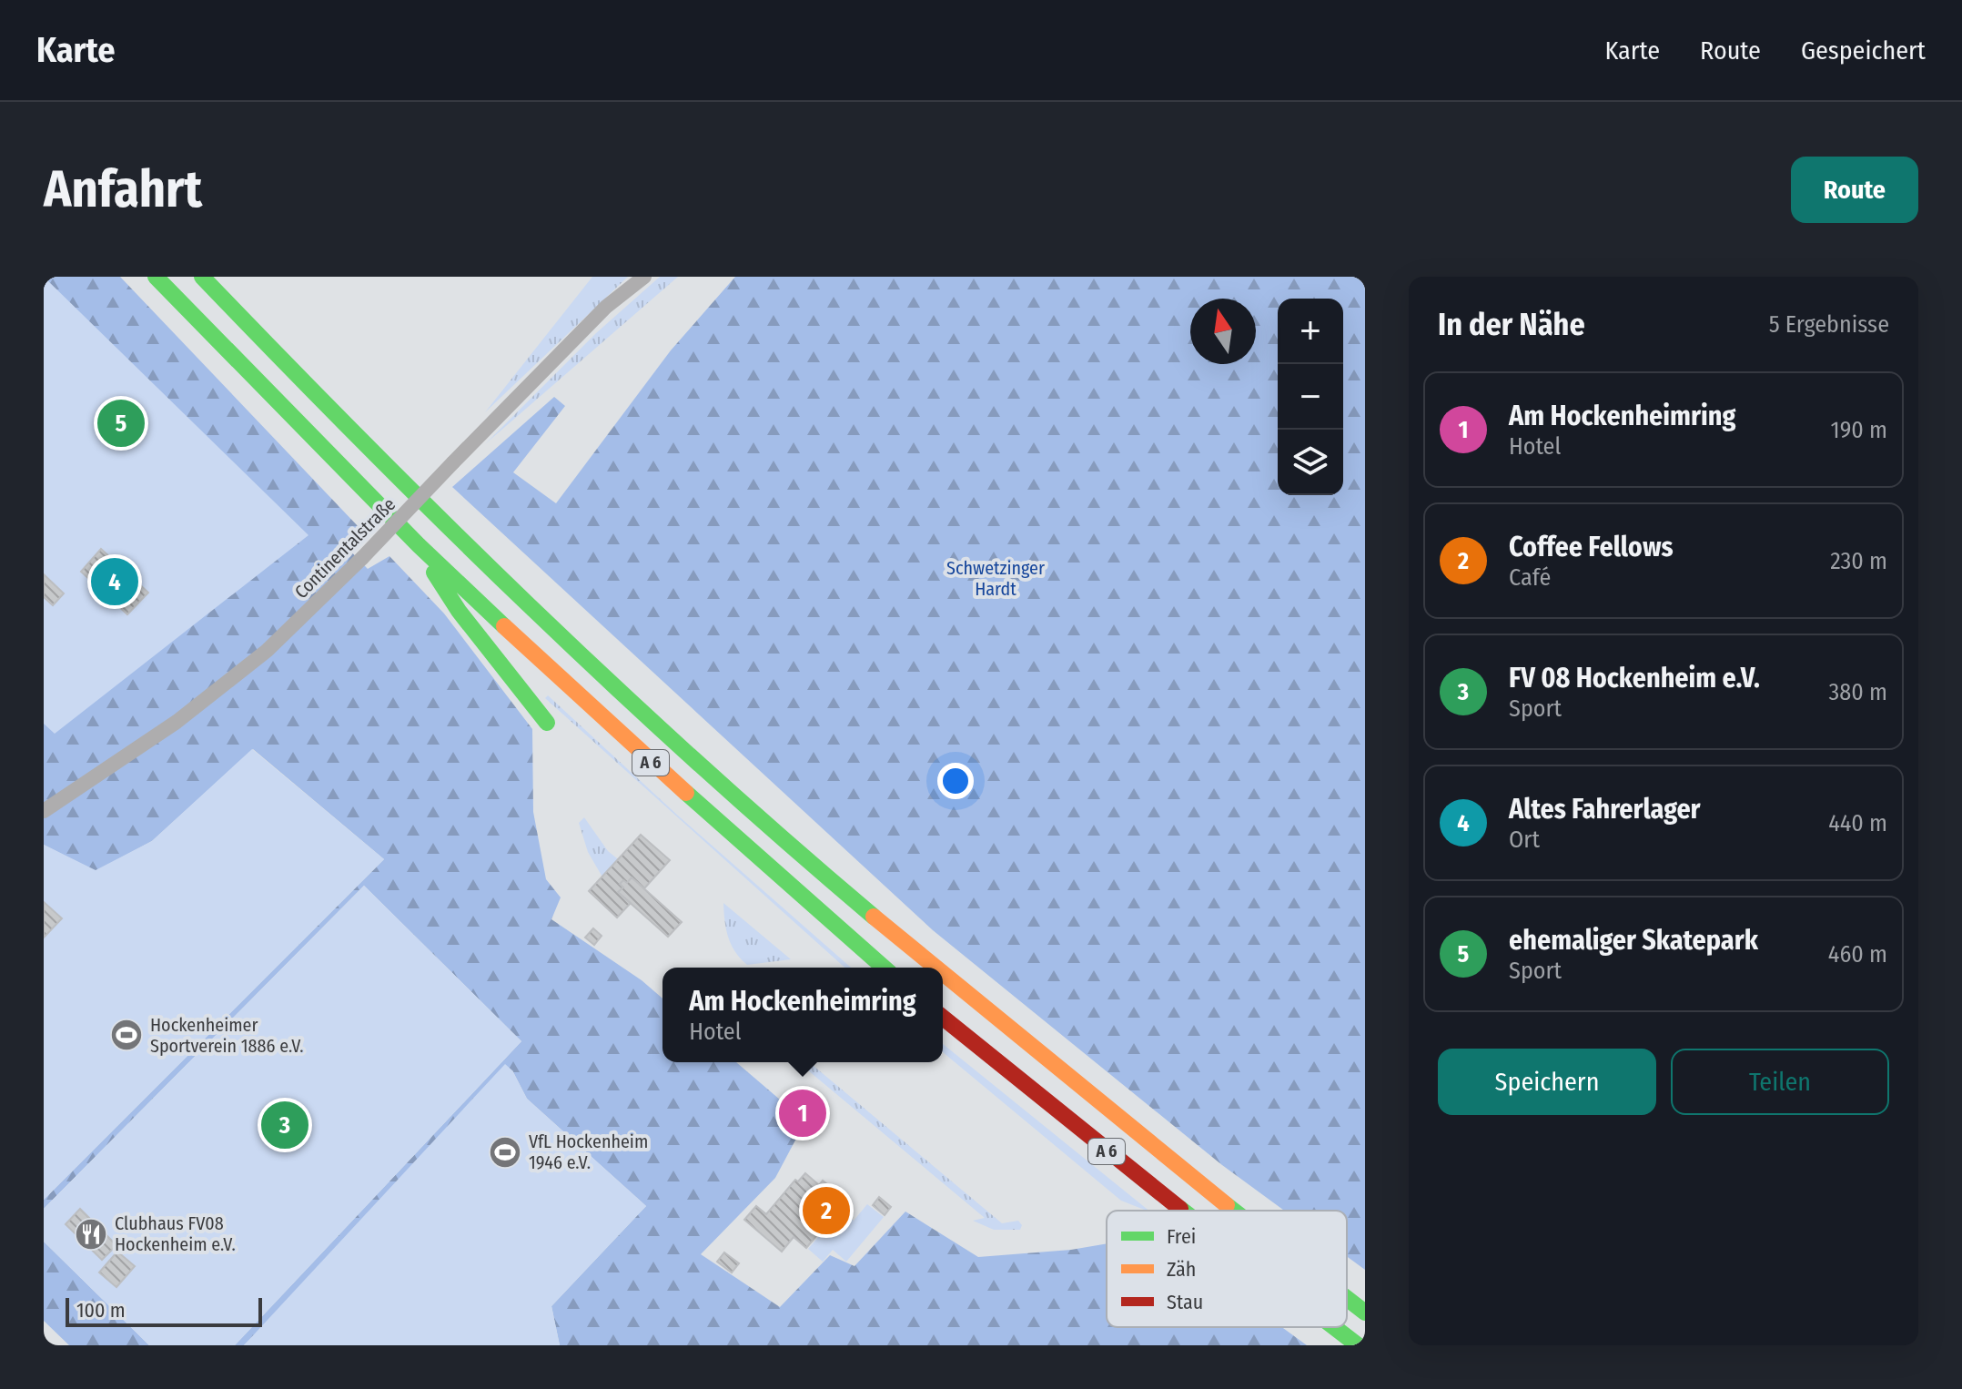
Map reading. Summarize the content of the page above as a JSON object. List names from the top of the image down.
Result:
{
  "streets": {
    "highway": ["A 6"],
    "street": ["Continentalstraße"]
  },
  "parks": ["Schwetzinger Hardt"],
  "places": {
    "sports": ["Hockenheimer Sportverein 1886 e.V.", "VfL Hockenheim 1946 e.V."],
    "restaurant": ["Clubhaus FV08 Hockenheim e.V."]
  },
  "legend": ["Frei", "Zäh", "Stau"],
  "scale_bar": "100 m",
  "north": "top",
  "page": {
    "header": "Karte",
    "nav": ["Karte", "Route", "Gespeichert"],
    "buttons": [
      "Route",
      ["Speichern", "Teilen"]
    ],
    "title": "Anfahrt",
    "heading": ["In der Nähe", "5 Ergebnisse"],
    "map_buttons": ["+", "−"],
    "list": [
      {
        "mark": "1",
        "name": "Am Hockenheimring",
        "note": "Hotel",
        "value": "190 m"
      },
      {
        "mark": "2",
        "name": "Coffee Fellows",
        "note": "Café",
        "value": "230 m"
      },
      {
        "mark": "3",
        "name": "FV 08 Hockenheim e.V.",
        "note": "Sport",
        "value": "380 m"
      },
      {
        "mark": "4",
        "name": "Altes Fahrerlager",
        "note": "Ort",
        "value": "440 m"
      },
      {
        "mark": "5",
        "name": "ehemaliger Skatepark",
        "note": "Sport",
        "value": "460 m"
      }
    ],
    "pins": [
      "5",
      "4",
      "1",
      "3",
      "2"
    ],
    "popup": ["Am Hockenheimring", "Hotel"],
    "scale": "100 m"
  }
}
